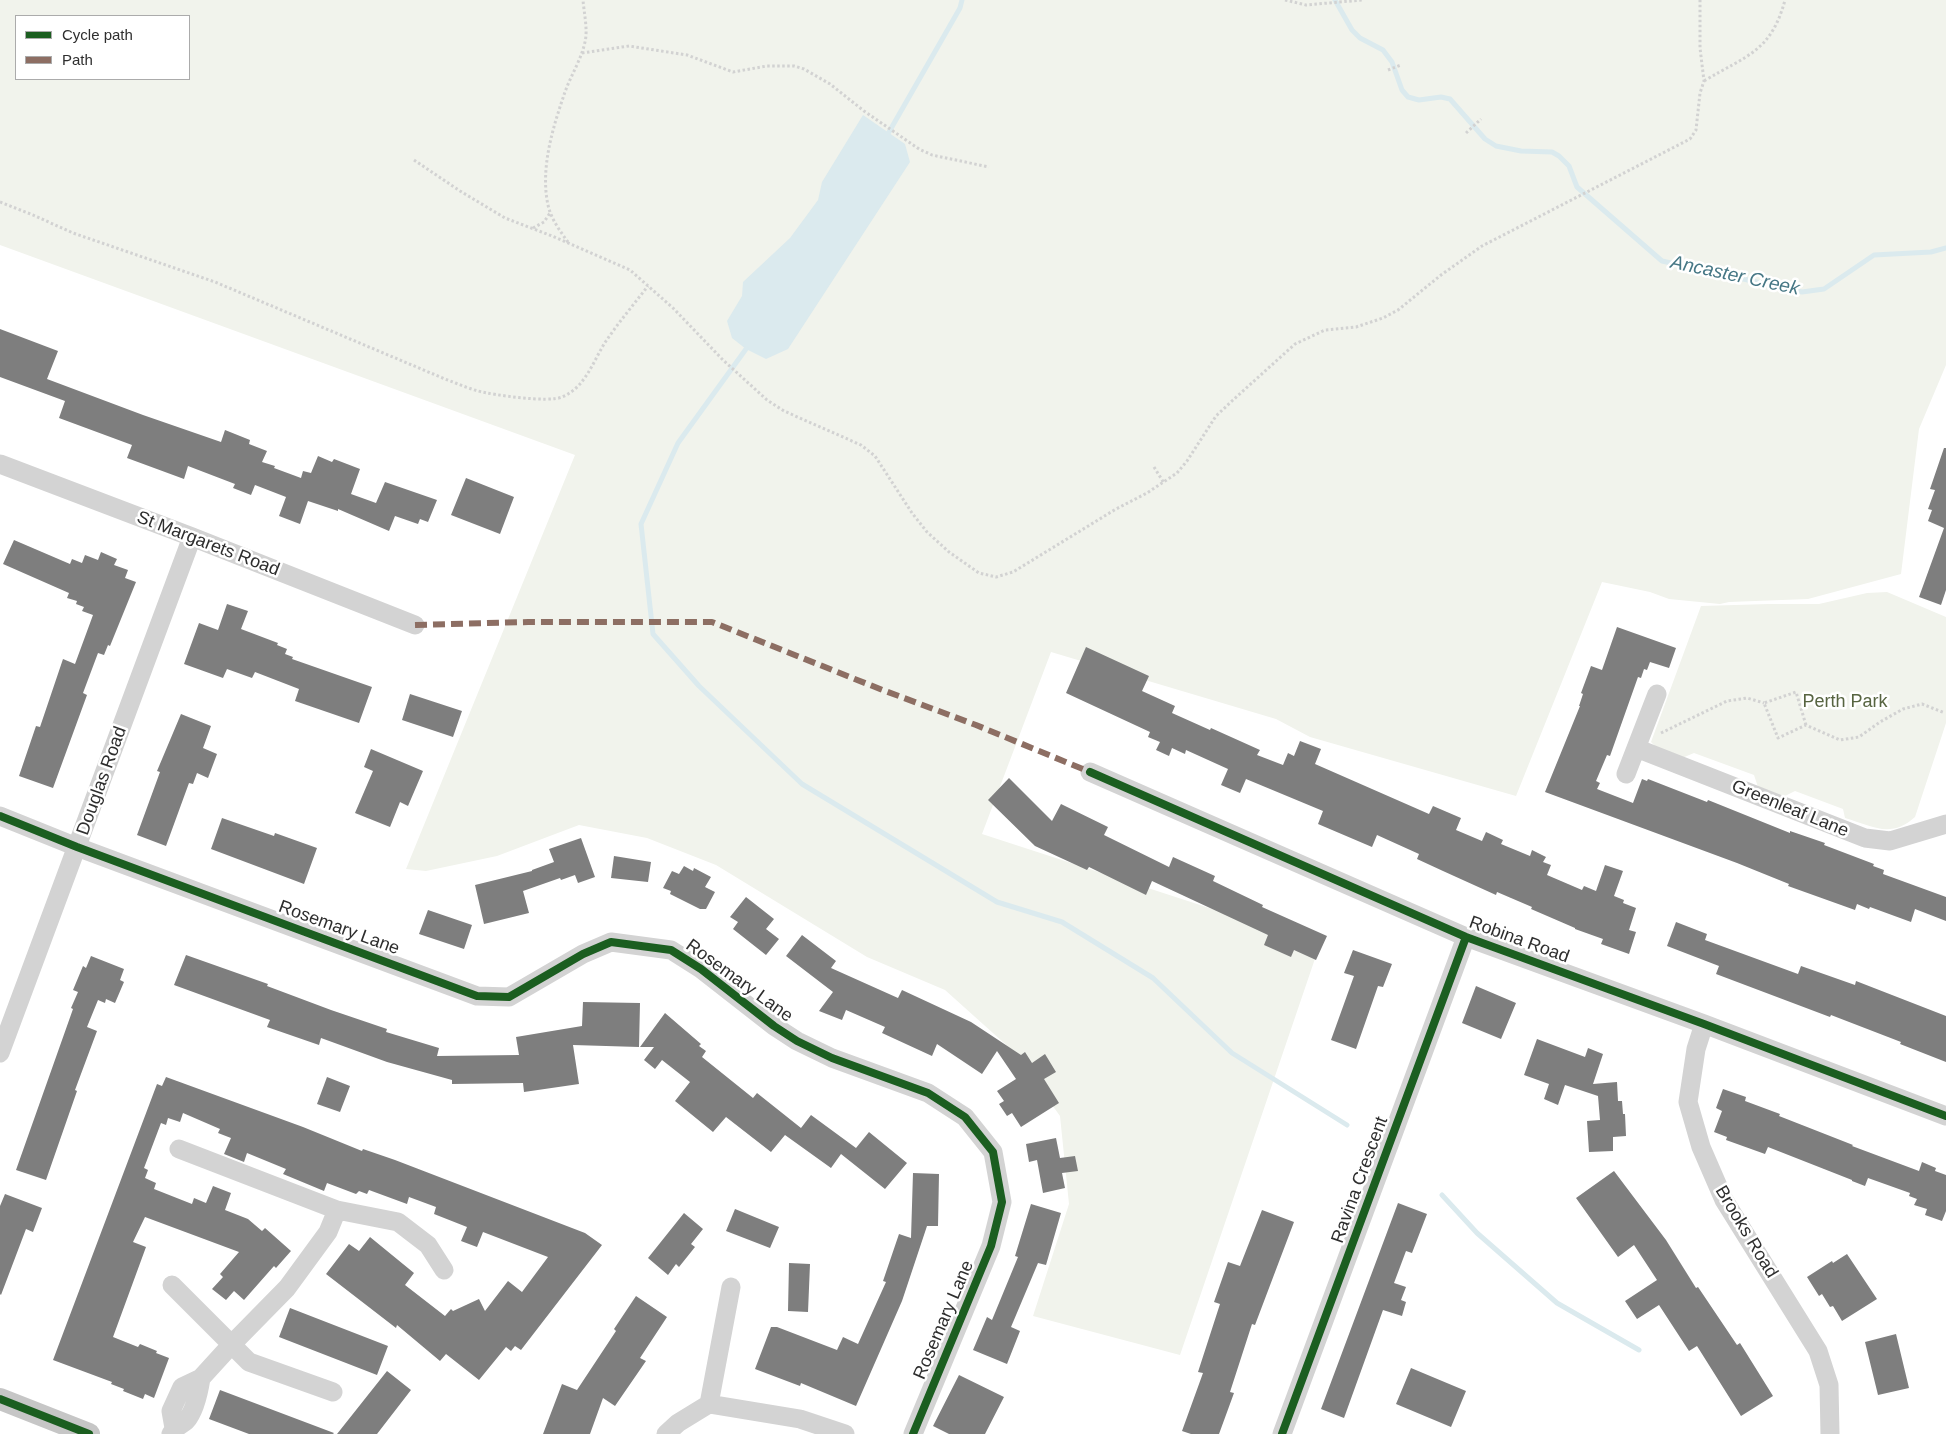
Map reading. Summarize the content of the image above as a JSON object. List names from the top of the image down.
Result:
{
  "streets": {
    "street": [
      "St Margarets Road",
      "Douglas Road",
      "Greenleaf Lane",
      "Rosemary Lane",
      "Robina Road",
      "Ravina Crescent",
      "Brooks Road"
    ]
  },
  "crossings": [
    ["St Margarets Road", "Douglas Road"],
    ["Douglas Road", "Rosemary Lane"],
    ["Robina Road", "Ravina Crescent"],
    ["Robina Road", "Brooks Road"]
  ],
  "water": ["Ancaster Creek"],
  "parks": ["Perth Park"],
  "legend": ["Cycle path", "Path"]
}
